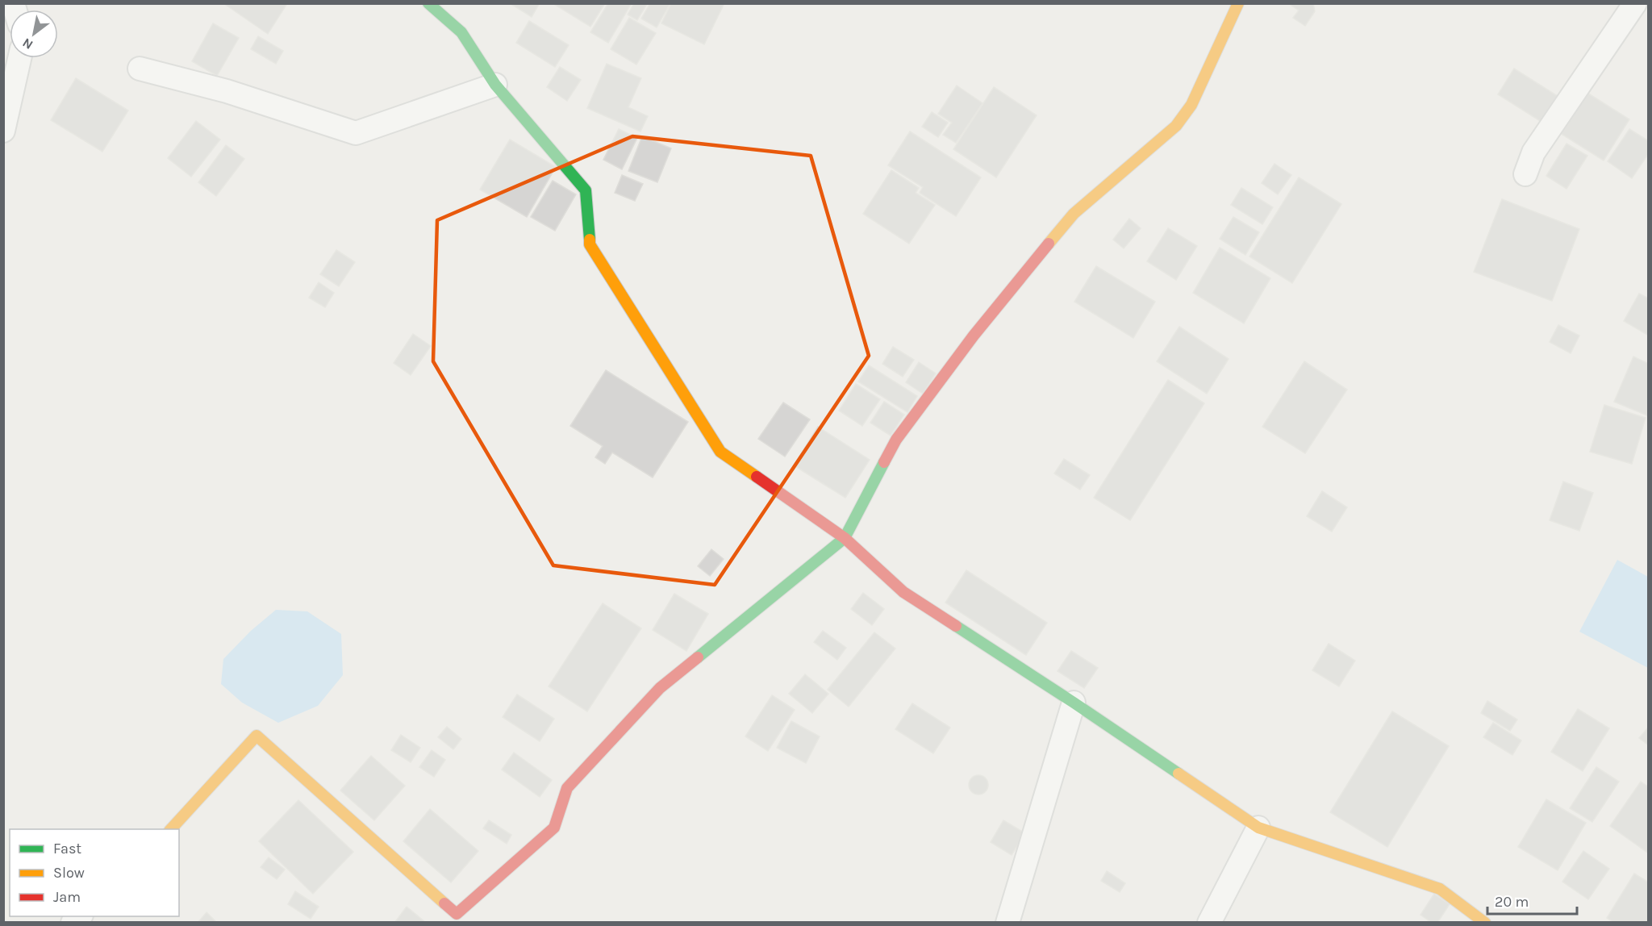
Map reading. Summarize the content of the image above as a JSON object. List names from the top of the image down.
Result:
{
  "legend": ["Fast", "Slow", "Jam"],
  "scale_bar": "20 m",
  "north": "bottom left"
}
